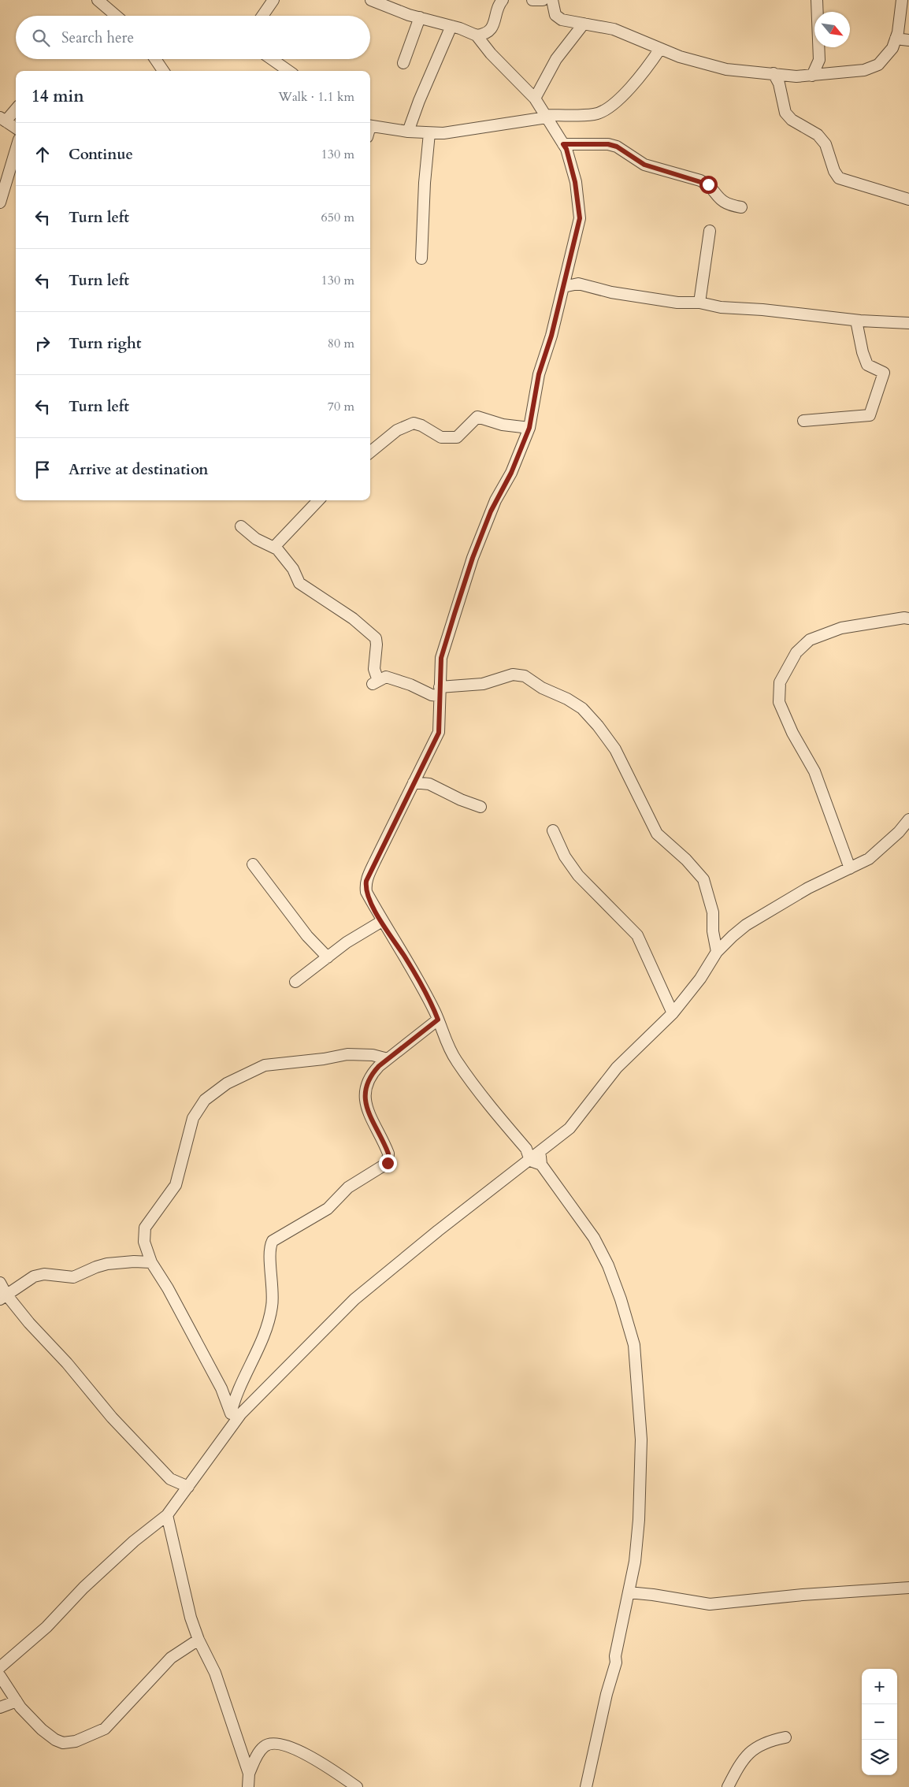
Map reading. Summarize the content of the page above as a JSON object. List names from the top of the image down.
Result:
{
  "north": "bottom right",
  "page": {
    "search": "Search here",
    "heading": ["14 min", "Walk · 1.1 km"],
    "list": [
      ["Continue", "130 m"],
      ["Turn left", "650 m"],
      ["Turn left", "130 m"],
      ["Turn right", "80 m"],
      ["Turn left", "70 m"],
      "Arrive at destination"
    ],
    "map_buttons": ["+", "−"]
  }
}
